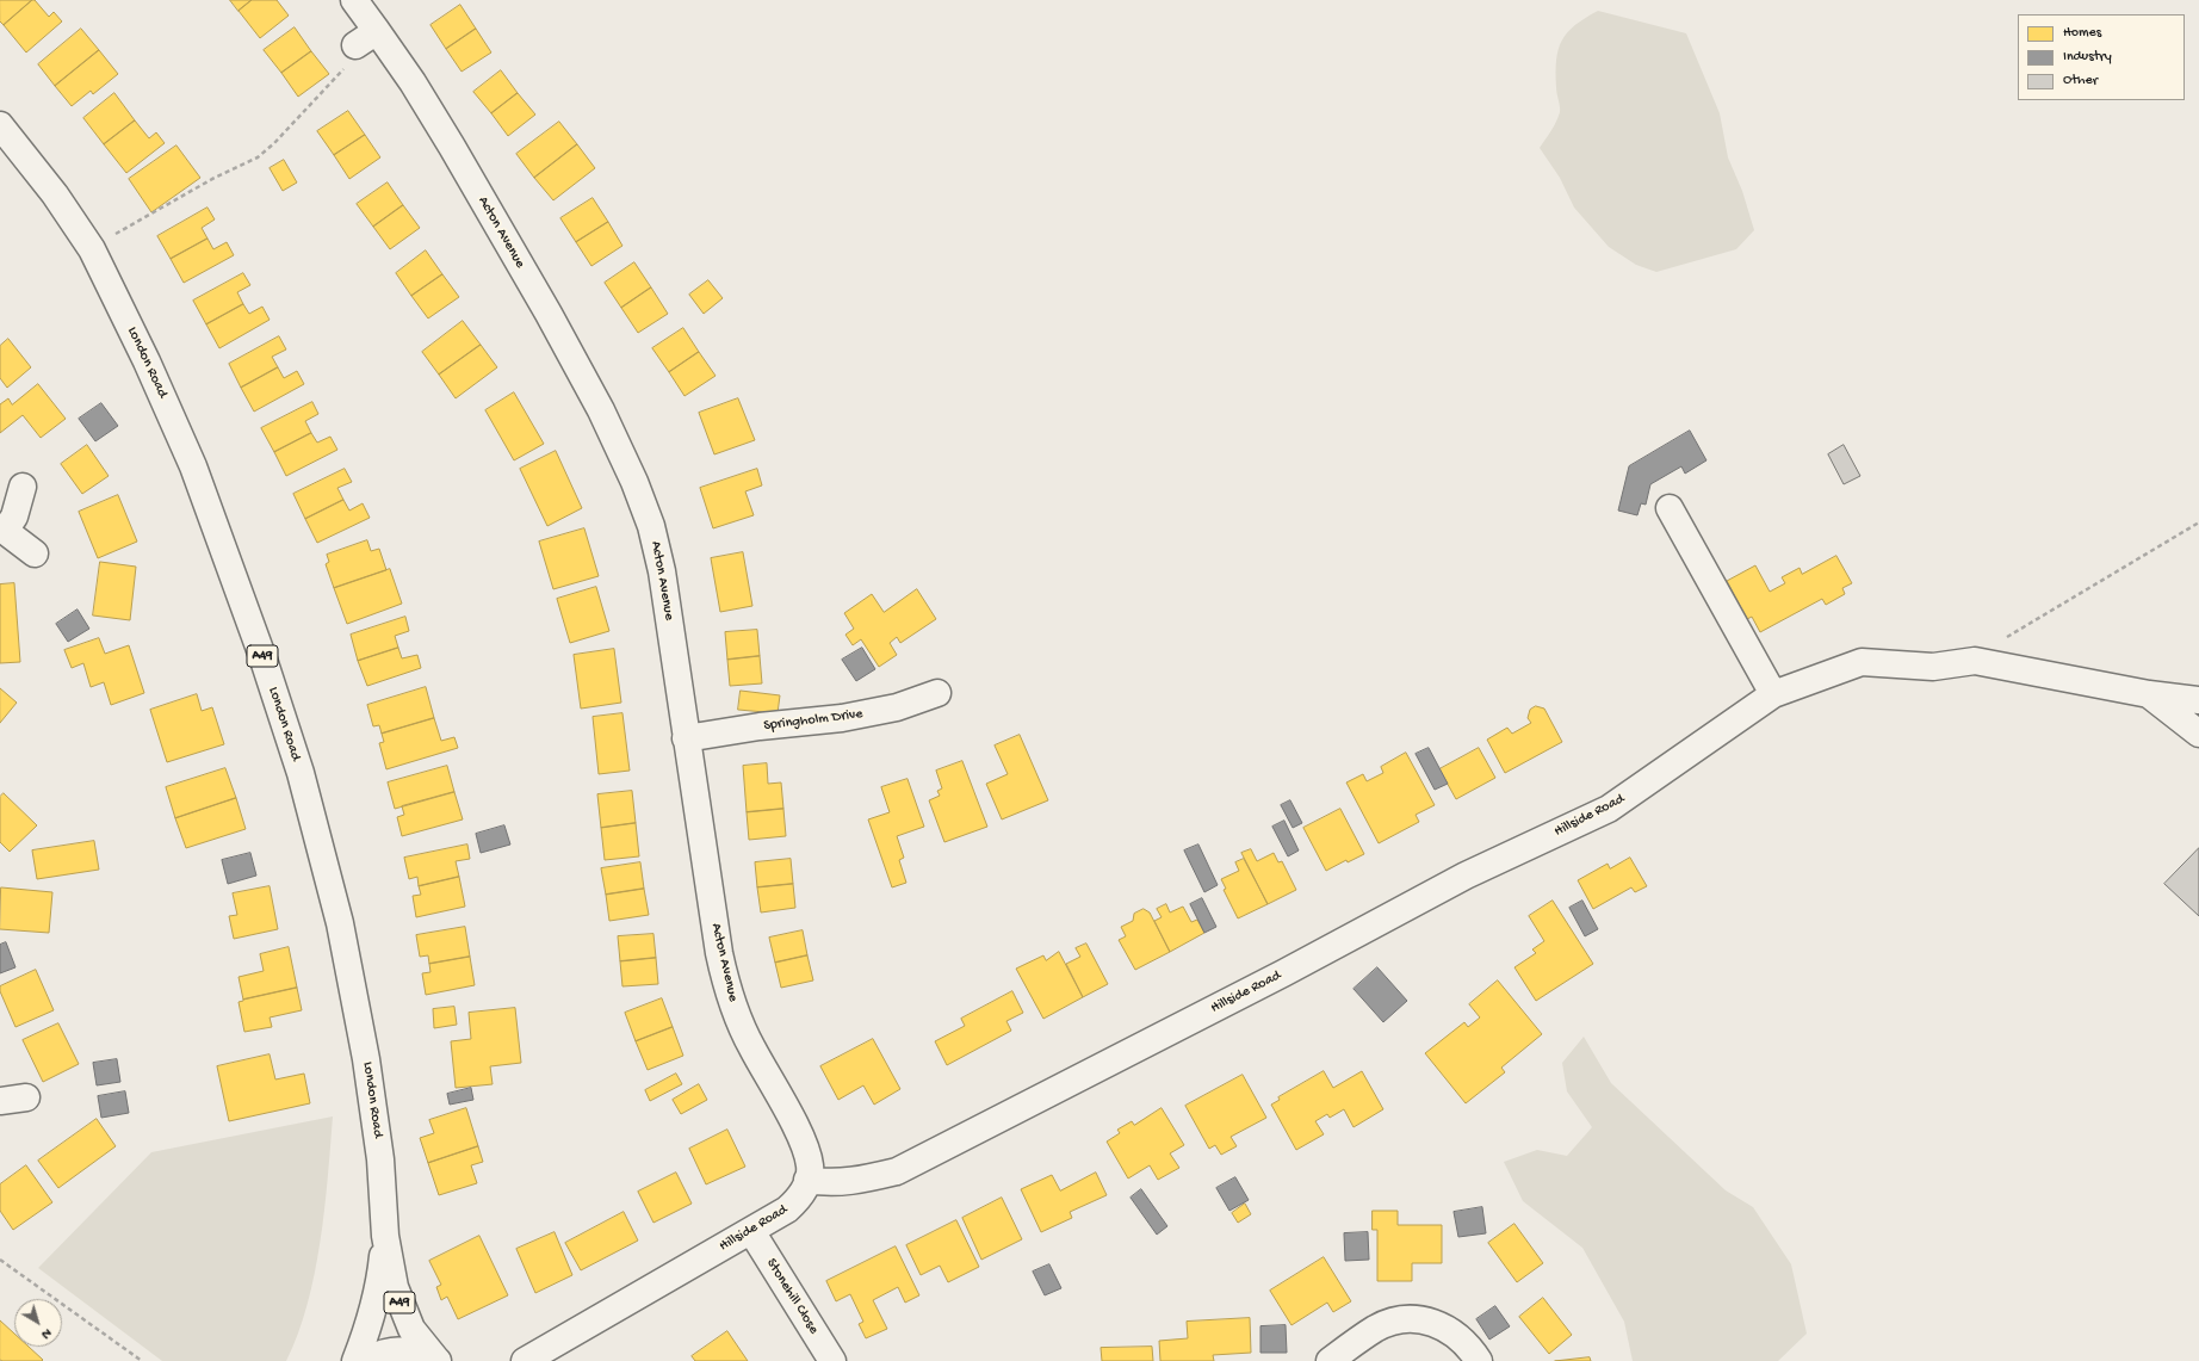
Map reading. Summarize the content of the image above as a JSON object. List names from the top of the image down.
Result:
{
  "streets": {
    "main road": [
      "Acton Avenue",
      "London Road",
      "A49",
      "Springholm Drive",
      "Hillside Road",
      "Stonehill Close"
    ]
  },
  "crossings": [
    ["Acton Avenue", "Springholm Drive"],
    ["Acton Avenue", "Hillside Road"],
    ["London Road", "A49"],
    ["Hillside Road", "Stonehill Close"]
  ],
  "legend": ["Homes", "Industry", "Other"],
  "north": "bottom right"
}
